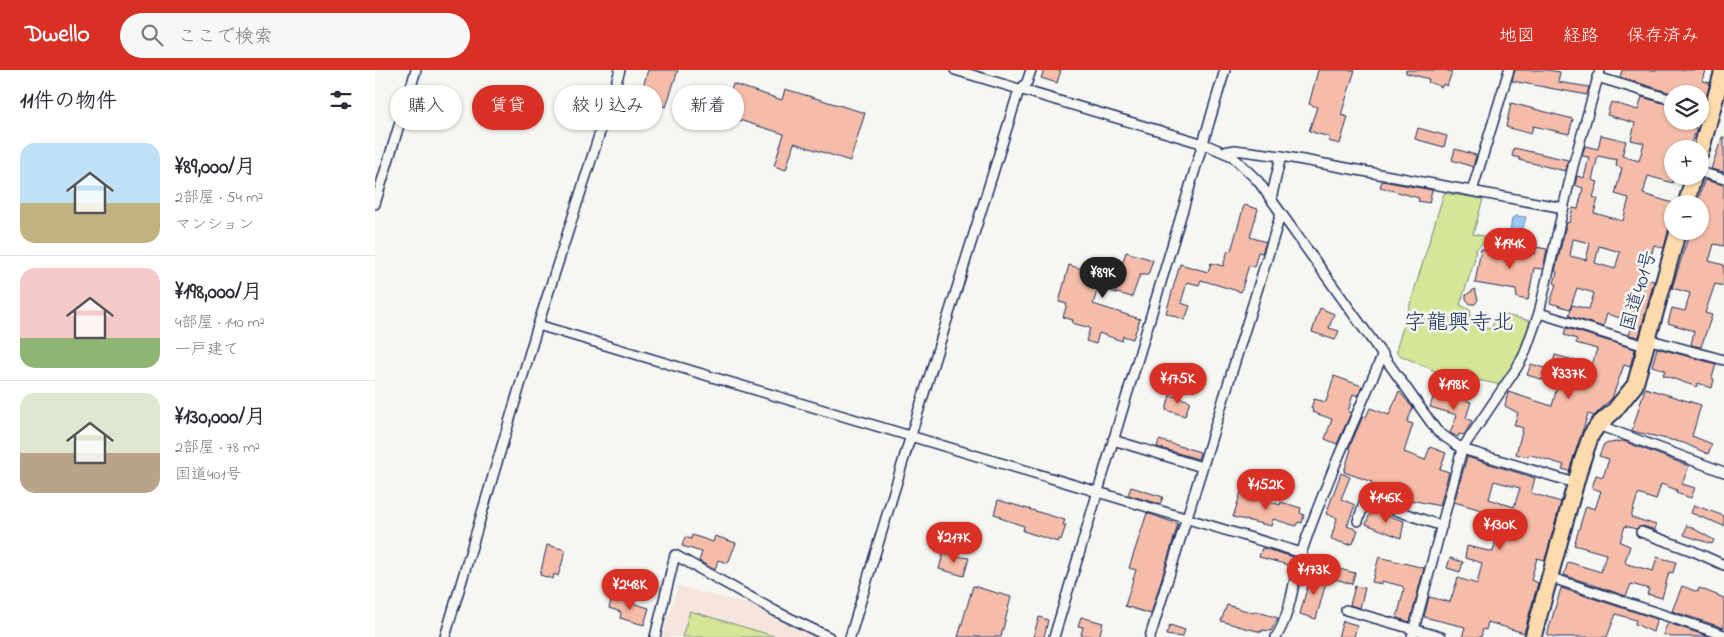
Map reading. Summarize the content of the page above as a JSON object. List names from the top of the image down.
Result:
{
  "streets": {
    "highway": ["国道401号"]
  },
  "districts": ["字龍興寺北"],
  "page": {
    "header": "Dwello",
    "search": "ここで検索",
    "nav": ["地図", "経路", "保存済み"],
    "heading": "11件の物件",
    "map_buttons": ["+", "−"],
    "chip": [
      "購入",
      "賃貸",
      "絞り込み",
      "新着"
    ],
    "list": [
      {
        "name": "¥89,000/月",
        "note": "2部屋 · 54 m² · マンション"
      },
      {
        "name": "¥198,000/月",
        "note": "4部屋 · 140 m² · 一戸建て"
      },
      {
        "name": "¥130,000/月",
        "note": "2部屋 · 78 m² · 国道401号"
      }
    ],
    "price": [
      "¥194K",
      "¥89K",
      "¥337K",
      "¥175K",
      "¥198K",
      "¥152K",
      "¥146K",
      "¥130K",
      "¥217K",
      "¥173K",
      "¥248K"
    ]
  }
}
